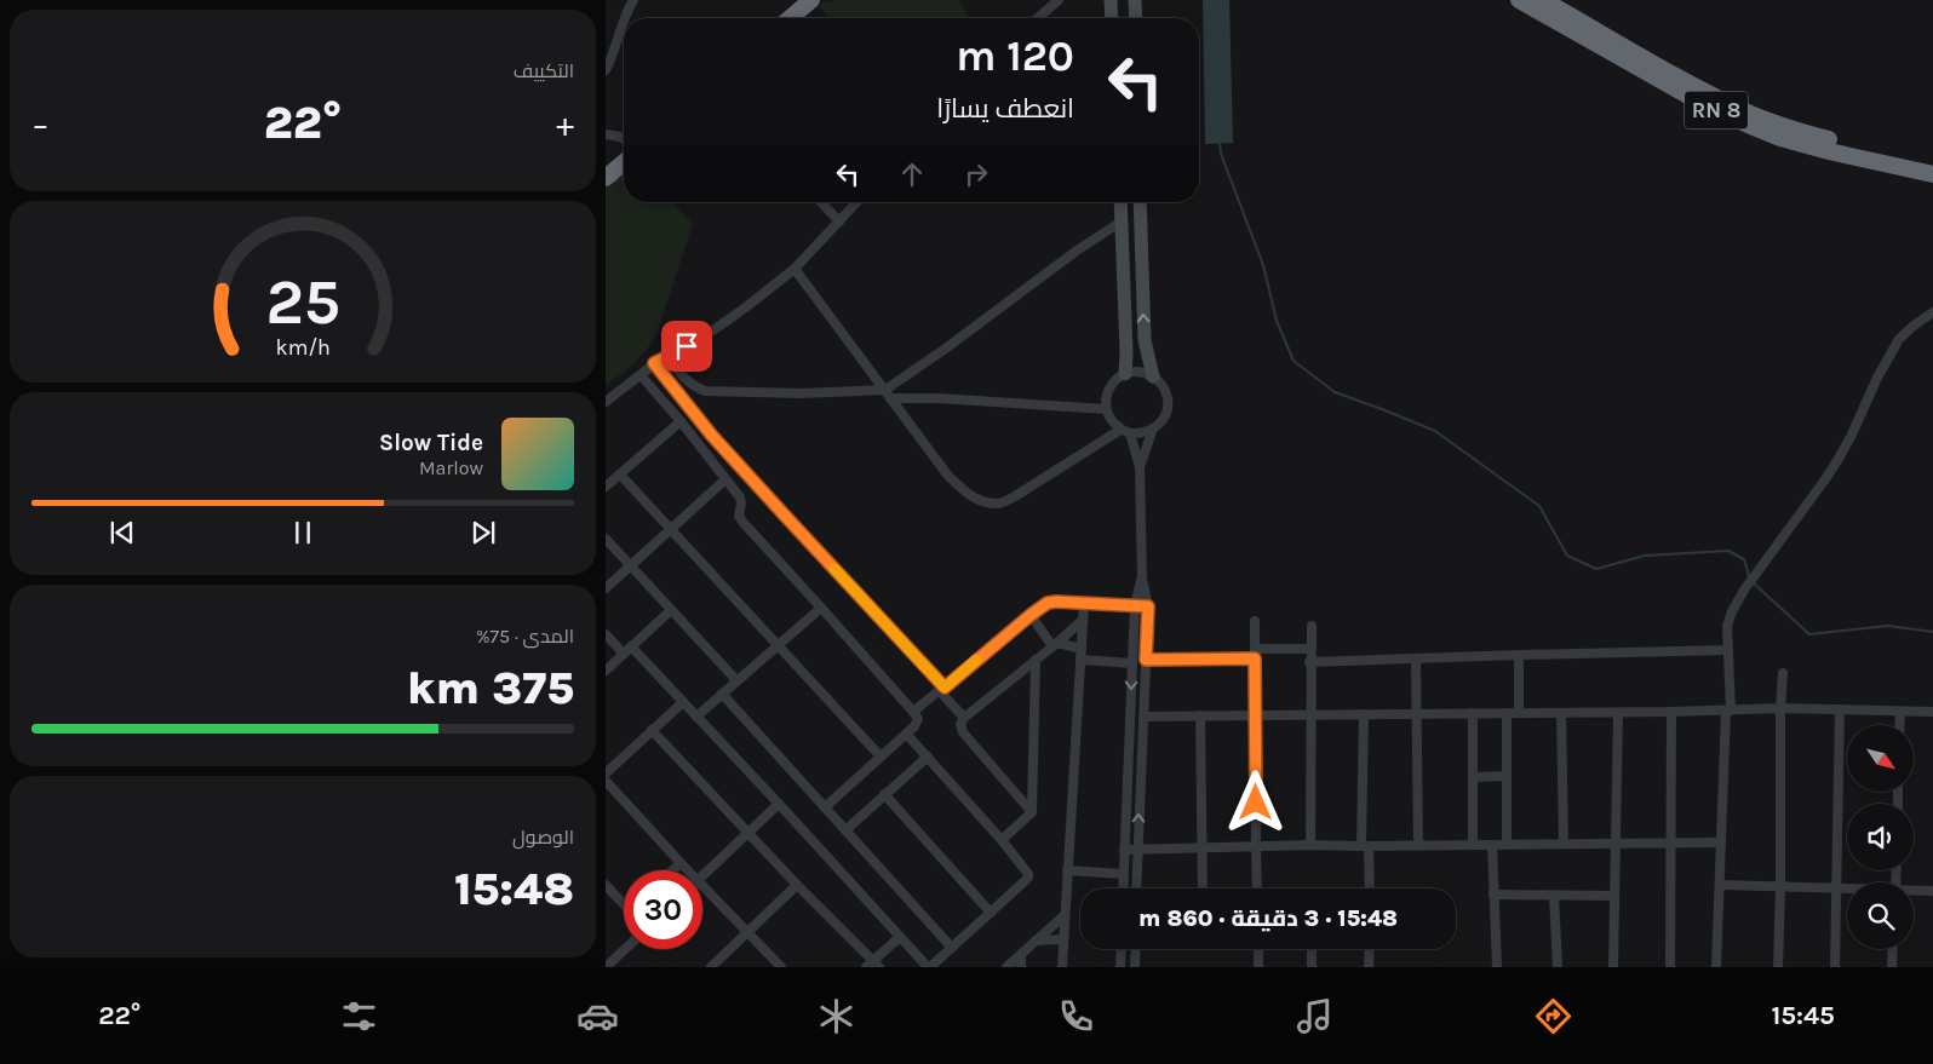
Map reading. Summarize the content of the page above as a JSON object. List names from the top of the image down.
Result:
{
  "streets": {
    "highway": ["RN 8"]
  },
  "north": "bottom right",
  "page": {
    "tile": [
      "التكييف",
      ["المدى · 75%", "375 km"],
      ["الوصول", "15:48"]
    ],
    "turn": ["120 m", "انعطف يسارًا"],
    "heat": ["−", "22°", "+"],
    "song": ["Slow Tide", "Marlow"],
    "limit": "30",
    "trip": "15:48 · 3 دقيقة · 860 m",
    "tabs": ["15:45", "22°"],
    "gauge": ["25", "km/h"]
  }
}
